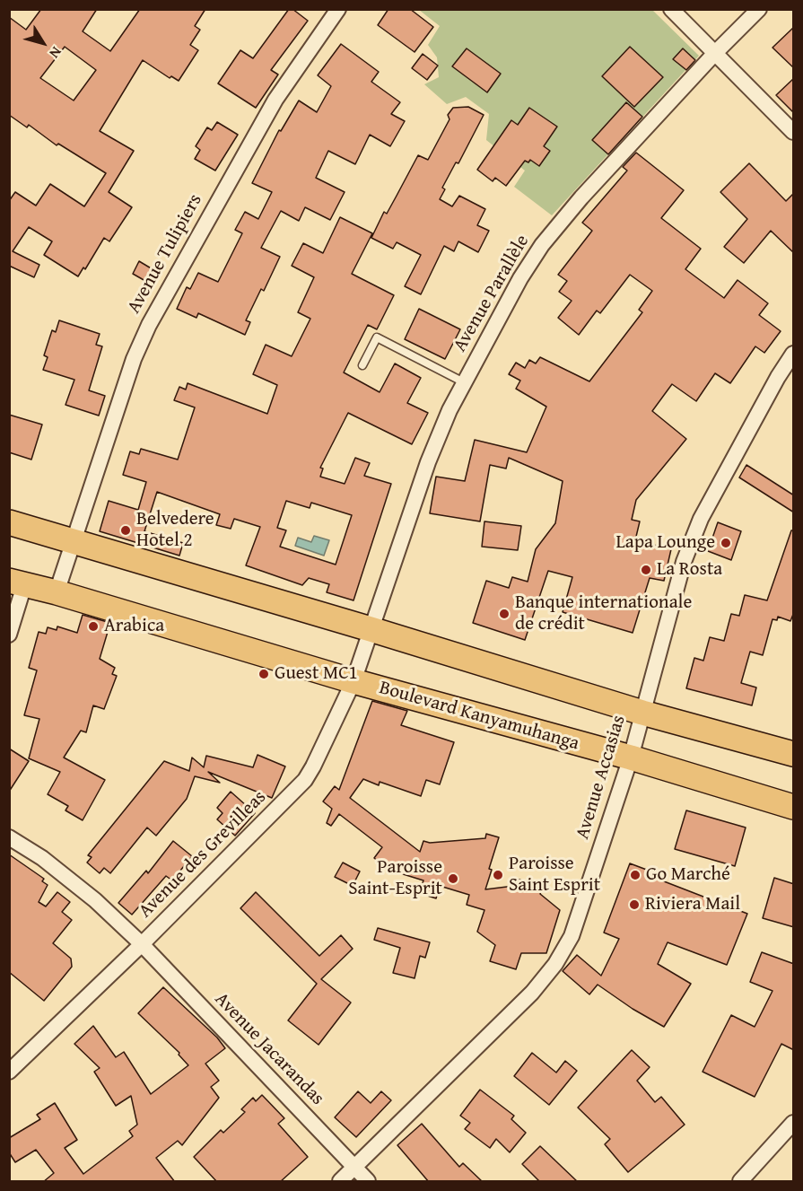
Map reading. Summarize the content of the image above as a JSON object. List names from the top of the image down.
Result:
{
  "streets": {
    "main road": ["Boulevard Kanyamuhanga"],
    "street": [
      "Avenue Tulipiers",
      "Avenue Parallèle",
      "Avenue Accasias",
      "Avenue des Grevilleas",
      "Avenue Jacarandas"
    ]
  },
  "crossings": [
    ["Avenue Tulipiers", "Boulevard Kanyamuhanga"],
    ["Avenue Parallèle", "Avenue des Grevilleas"],
    ["Boulevard Kanyamuhanga", "Avenue Accasias"],
    ["Boulevard Kanyamuhanga", "Avenue des Grevilleas"],
    ["Avenue Accasias", "Avenue Jacarandas"],
    ["Avenue des Grevilleas", "Avenue Jacarandas"]
  ],
  "places": [
    "Belvedere Hotel 2",
    "Lapa Lounge",
    "La Rosta",
    "Banque internationale de crédit",
    "Arabica",
    "Guest MC1",
    "Paroisse Saint Esprit",
    "Go Marché",
    "Paroisse Saint-Esprit",
    "Riviera Mail"
  ],
  "north": "bottom right"
}
